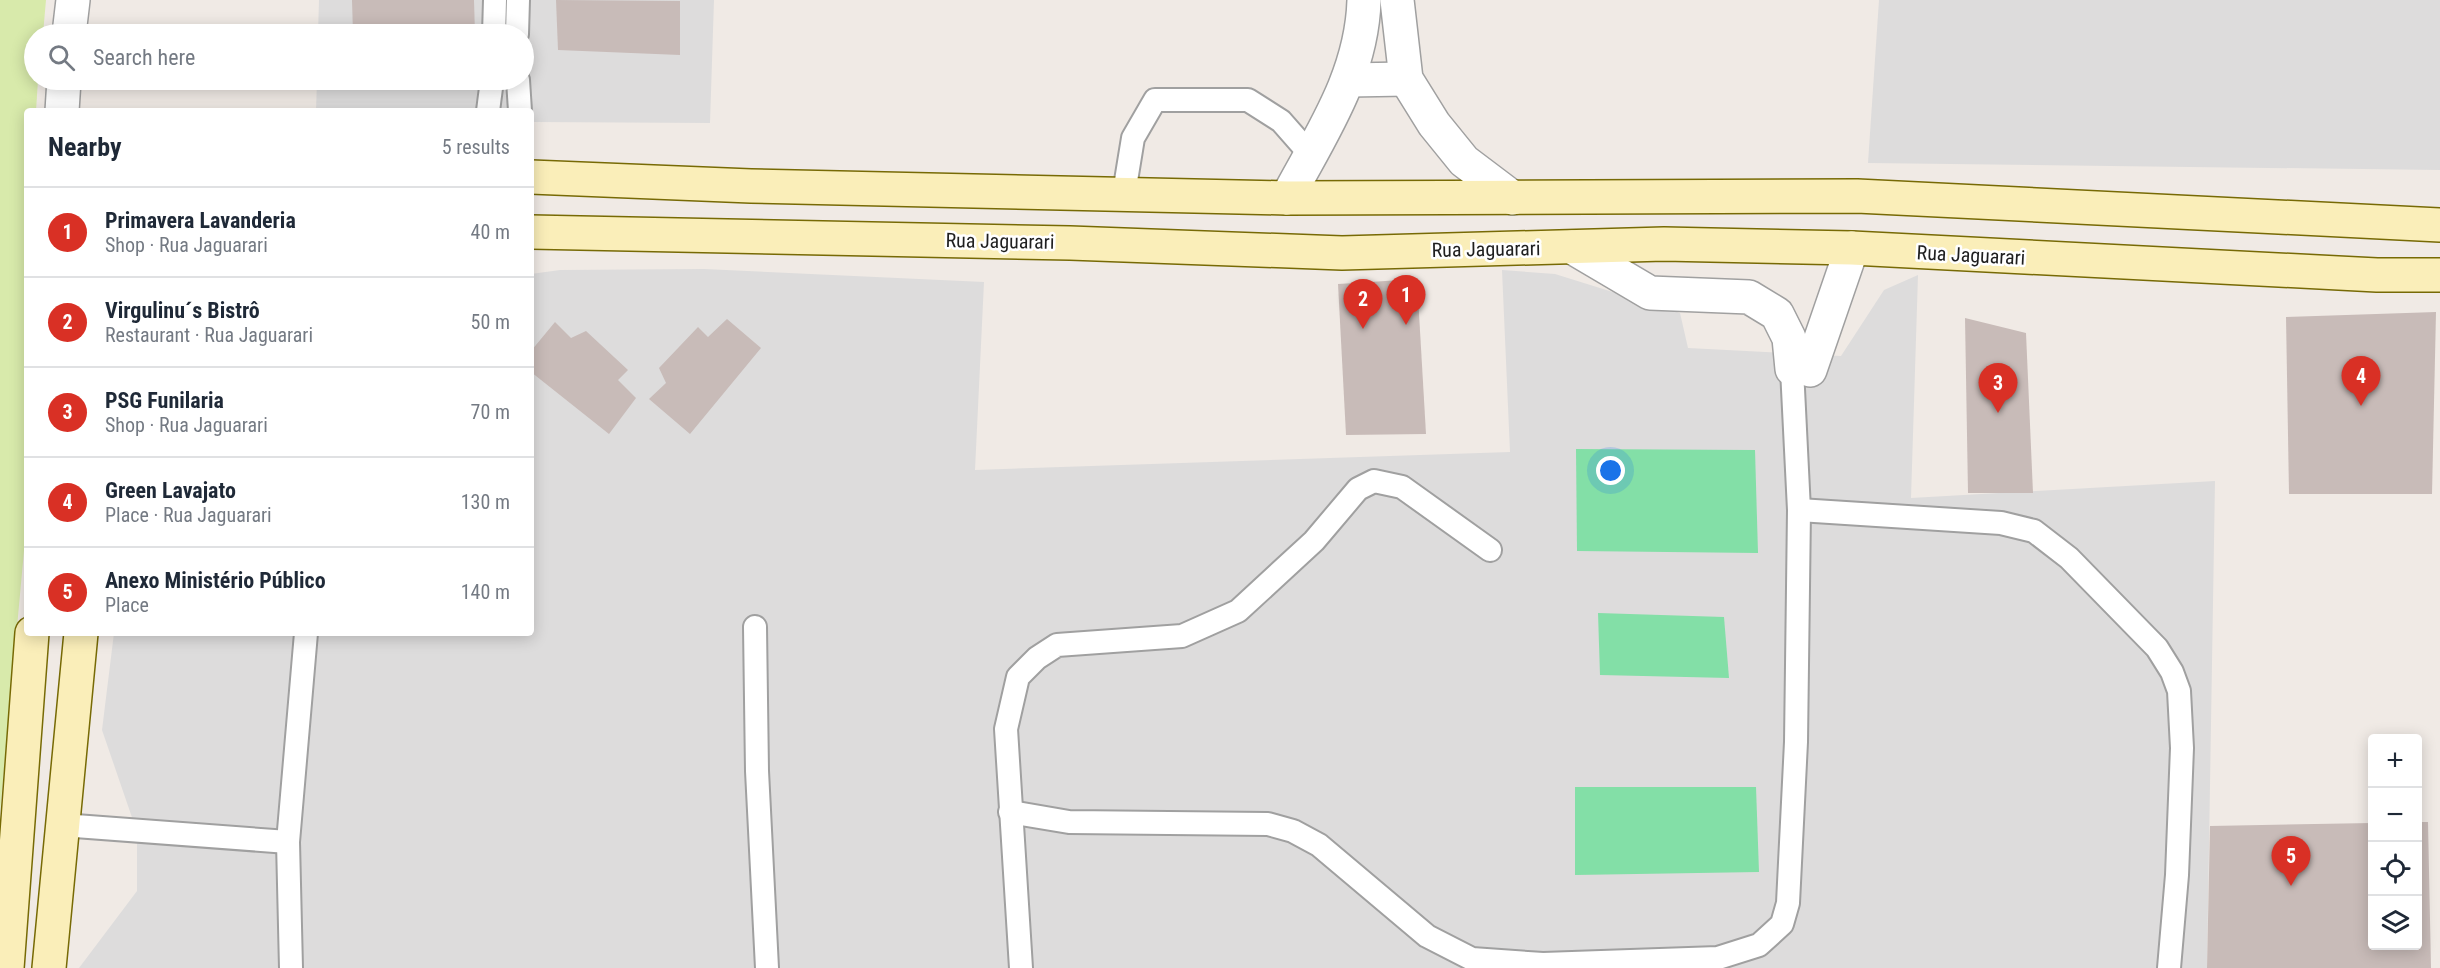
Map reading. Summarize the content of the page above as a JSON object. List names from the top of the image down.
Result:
{
  "streets": {
    "main road": ["Rua Jaguarari"]
  },
  "page": {
    "search": "Search here",
    "heading": ["Nearby", "5 results"],
    "list": [
      {
        "mark": "1",
        "name": "Primavera Lavanderia",
        "note": "Shop · Rua Jaguarari",
        "value": "40 m"
      },
      {
        "mark": "2",
        "name": "Virgulinu´s Bistrô",
        "note": "Restaurant · Rua Jaguarari",
        "value": "50 m"
      },
      {
        "mark": "3",
        "name": "PSG Funilaria",
        "note": "Shop · Rua Jaguarari",
        "value": "70 m"
      },
      {
        "mark": "4",
        "name": "Green Lavajato",
        "note": "Place · Rua Jaguarari",
        "value": "130 m"
      },
      {
        "mark": "5",
        "name": "Anexo Ministério Público",
        "note": "Place",
        "value": "140 m"
      }
    ],
    "pins": [
      "1",
      "2",
      "4",
      "3",
      "5"
    ],
    "map_buttons": ["+", "−"]
  }
}
